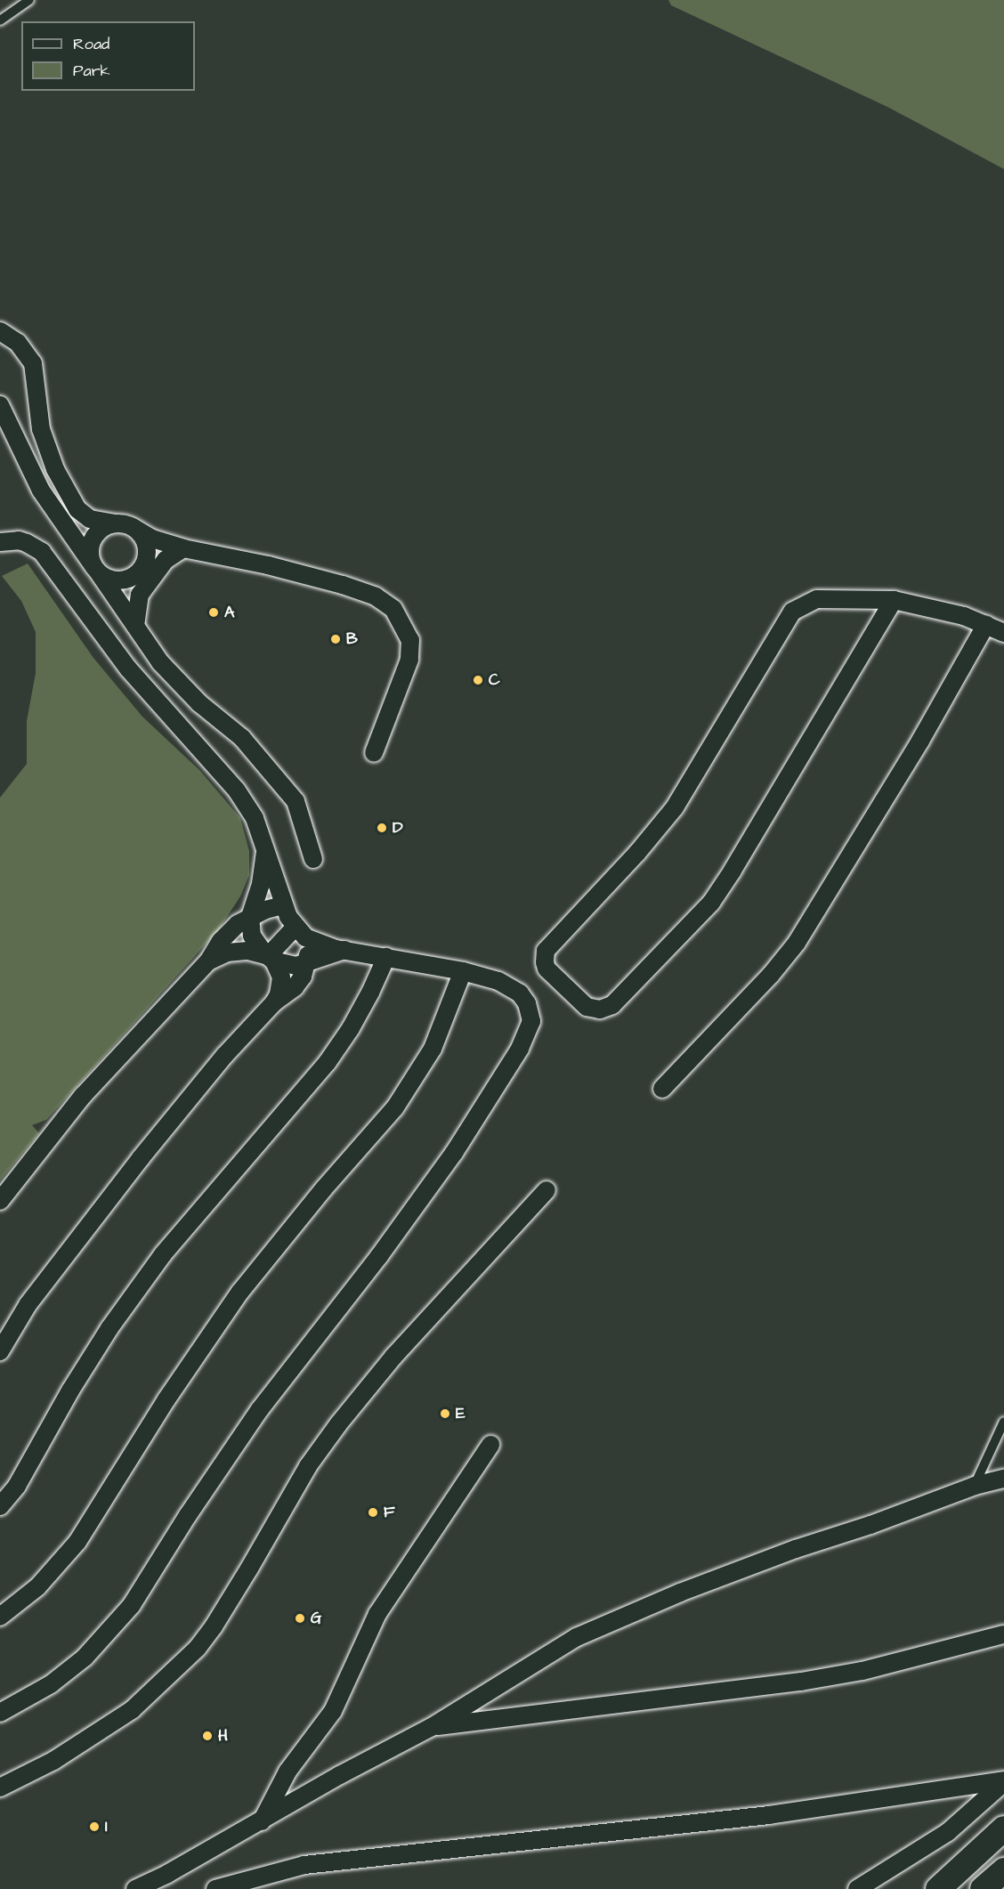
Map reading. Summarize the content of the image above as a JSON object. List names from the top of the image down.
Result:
{
  "places": [
    "A",
    "B",
    "C",
    "D",
    "E",
    "F",
    "G",
    "H",
    "I"
  ],
  "legend": ["Road", "Park"]
}
